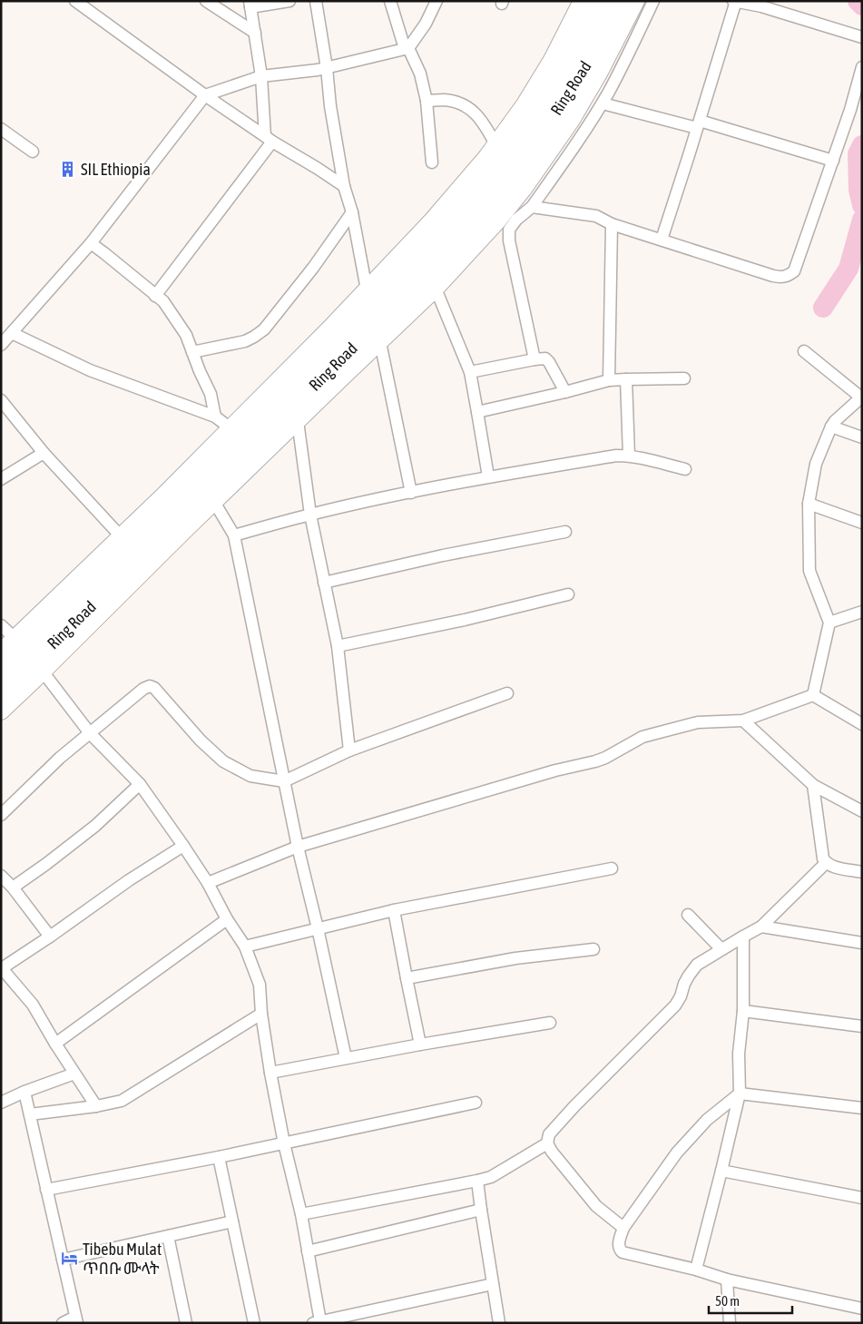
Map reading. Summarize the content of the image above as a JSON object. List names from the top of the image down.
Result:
{
  "streets": {
    "highway": ["Ring Road"]
  },
  "places": {
    "building": ["SIL Ethiopia"],
    "hotel": ["Tibebu Mulat ጥበቡ ሙላት"]
  },
  "scale_bar": "50 m"
}
